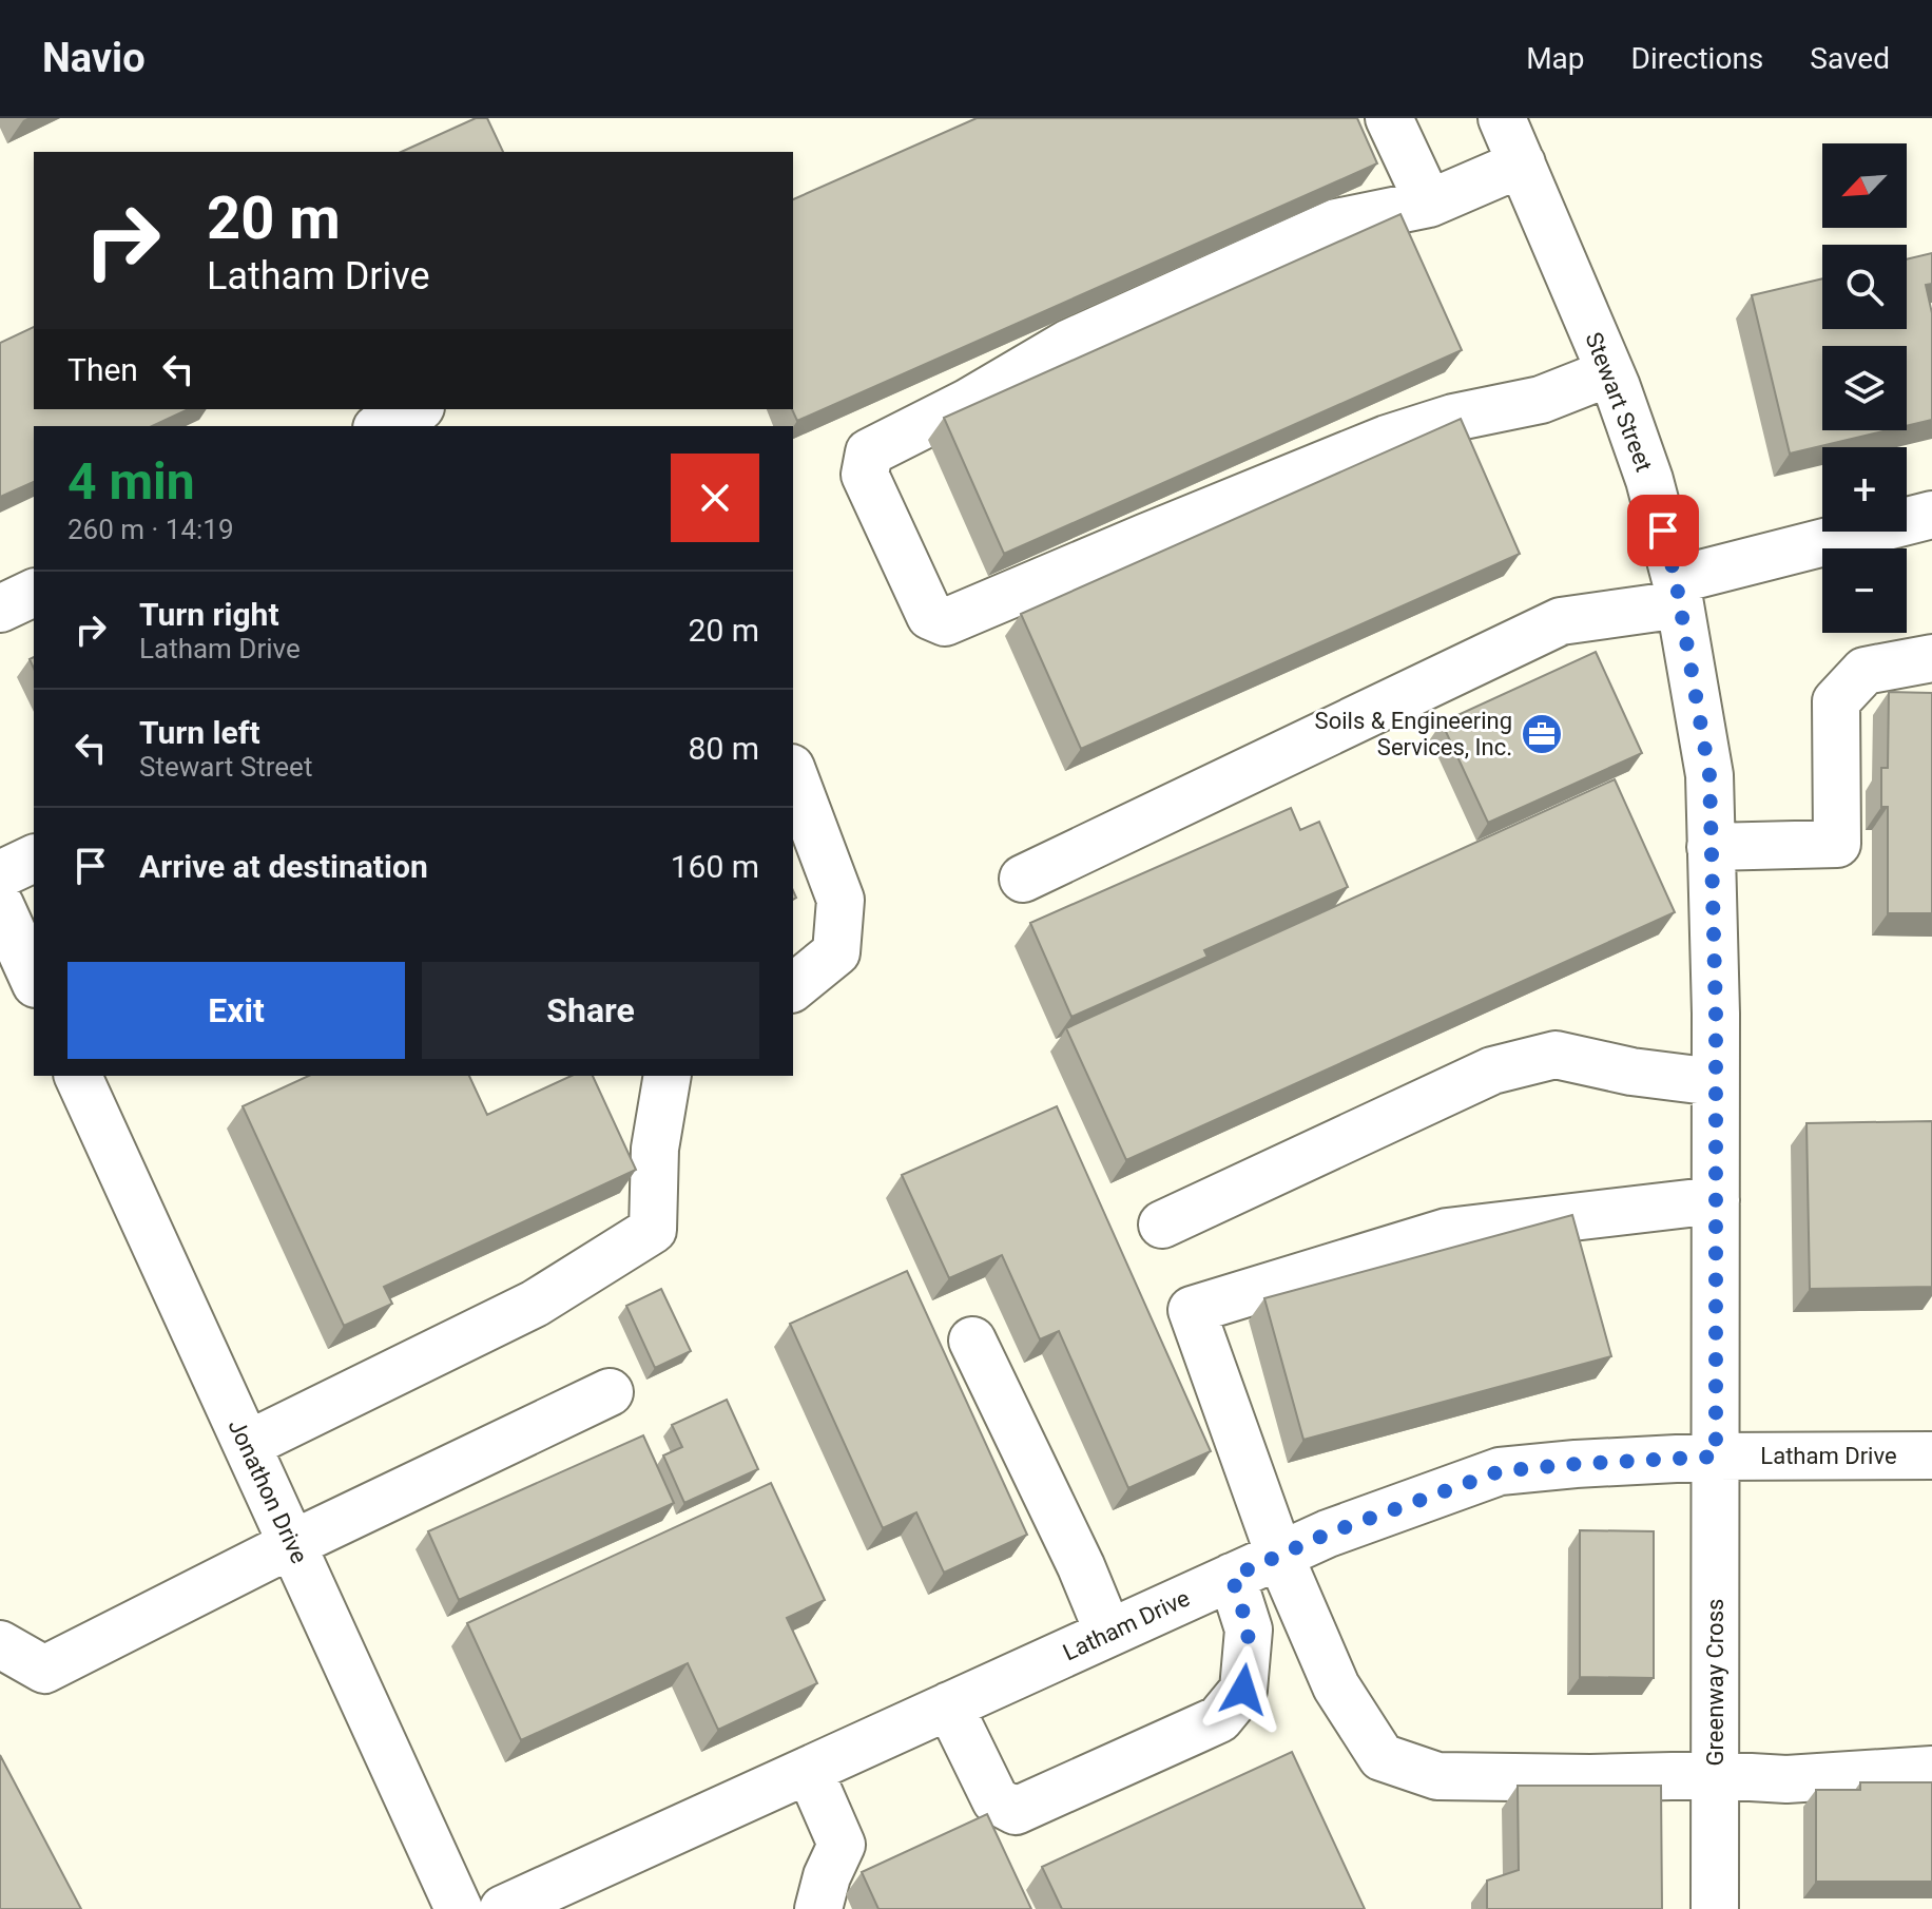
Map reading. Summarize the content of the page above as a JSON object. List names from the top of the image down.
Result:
{
  "streets": {
    "street": [
      "Stewart Street",
      "Latham Drive",
      "Jonathon Drive",
      "Greenway Cross"
    ]
  },
  "crossings": [
    ["Stewart Street", "Latham Drive"],
    ["Stewart Street", "Greenway Cross"],
    ["Latham Drive", "Greenway Cross"]
  ],
  "places": {
    "office": ["Soils & Engineering Services, Inc."]
  },
  "north": "bottom left",
  "page": {
    "header": "Navio",
    "nav": ["Map", "Directions", "Saved"],
    "map_buttons": ["+", "−"],
    "turn": ["20 m", "Latham Drive"],
    "then": "Then",
    "heading": ["4 min", "260 m · 14:19"],
    "list": [
      {
        "name": "Turn right",
        "note": "Latham Drive",
        "value": "20 m"
      },
      {
        "name": "Turn left",
        "note": "Stewart Street",
        "value": "80 m"
      },
      {
        "name": "Arrive at destination",
        "value": "160 m"
      }
    ],
    "buttons": ["Exit", "Share"]
  }
}
